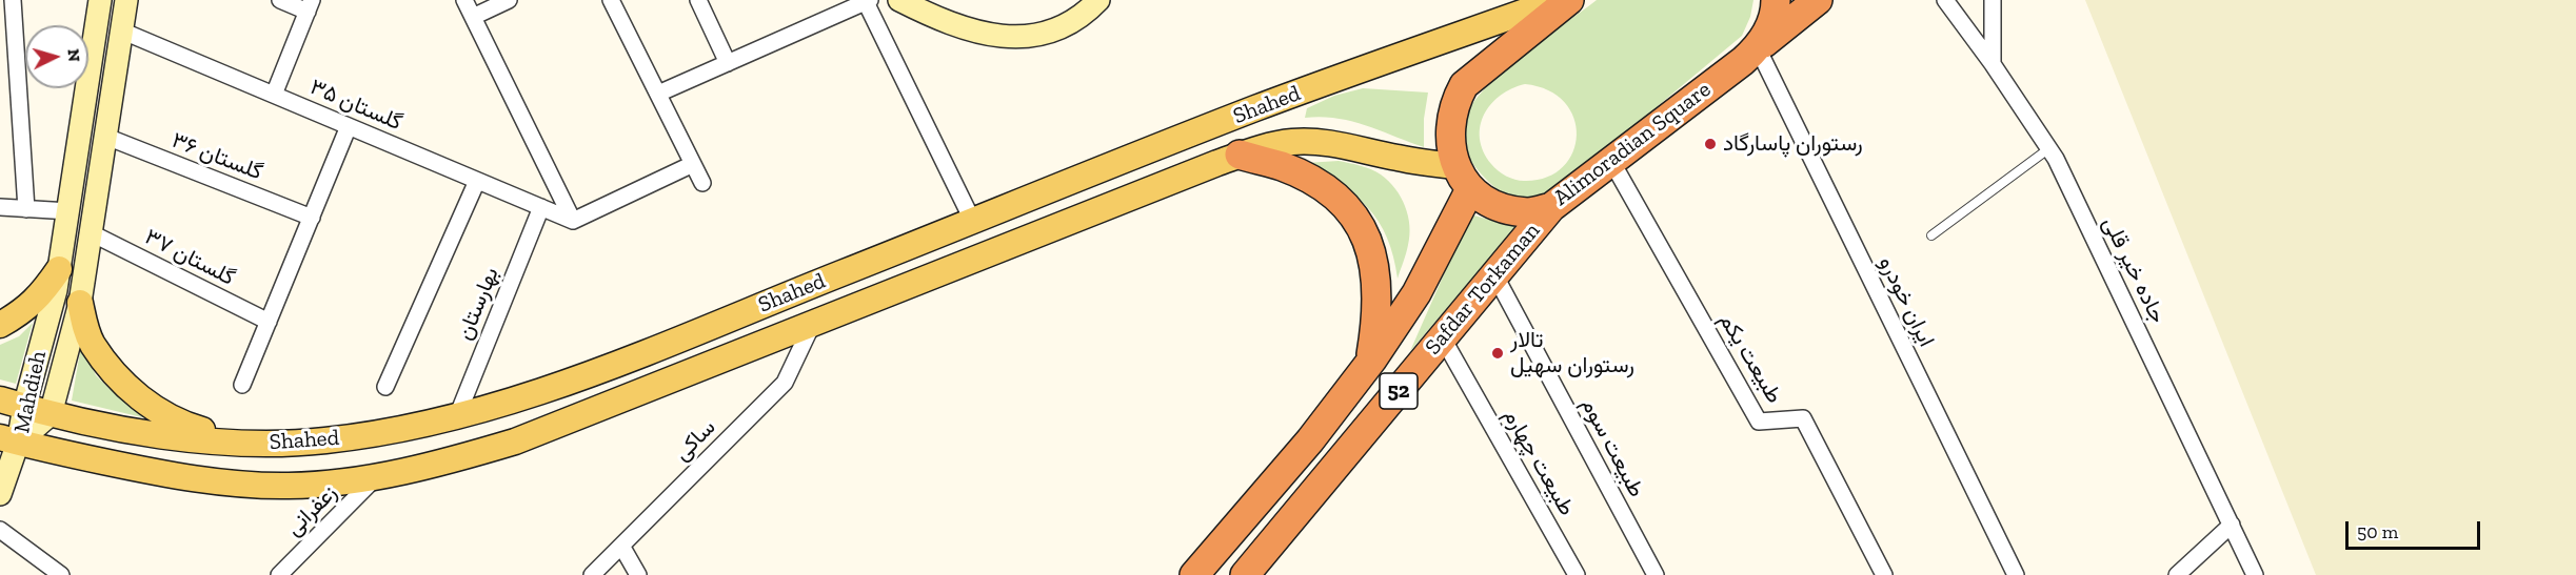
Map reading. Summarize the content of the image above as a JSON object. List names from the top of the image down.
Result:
{
  "streets": {
    "highway": ["Alimoradian Square", "Safdar Torkaman", "52"],
    "main road": ["Shahed", "Mahdieh"],
    "street": [
      "گلستان ۳۵",
      "گلستان ۳۶",
      "گلستان ۳۷",
      "جاده خیر قلی",
      "ایران خودرو",
      "بهارستان",
      "طبیعت یکم",
      "ساکی",
      "طبیعت سوم",
      "طبیعت چهارم",
      "زعفرانی"
    ]
  },
  "crossings": [
    ["گلستان ۳۵", "بهارستان"],
    ["گلستان ۳۵", "Mahdieh"],
    ["Shahed", "Alimoradian Square"],
    ["Shahed", "Safdar Torkaman"],
    ["Shahed", "بهارستان"],
    ["Shahed", "Mahdieh"],
    ["Shahed", "ساکی"],
    ["Shahed", "زعفرانی"],
    ["Alimoradian Square", "Safdar Torkaman"],
    ["Alimoradian Square", "ایران خودرو"],
    ["Alimoradian Square", "طبیعت یکم"],
    ["Alimoradian Square", "52"],
    ["گلستان ۳۶", "Mahdieh"],
    ["گلستان ۳۷", "Mahdieh"],
    ["Safdar Torkaman", "طبیعت سوم"],
    ["Safdar Torkaman", "طبیعت چهارم"],
    ["ایران خودرو", "52"]
  ],
  "places": ["رستوران پاسارگاد", "تالار رستوران سهیل"],
  "scale_bar": "50 m",
  "north": "right"
}
